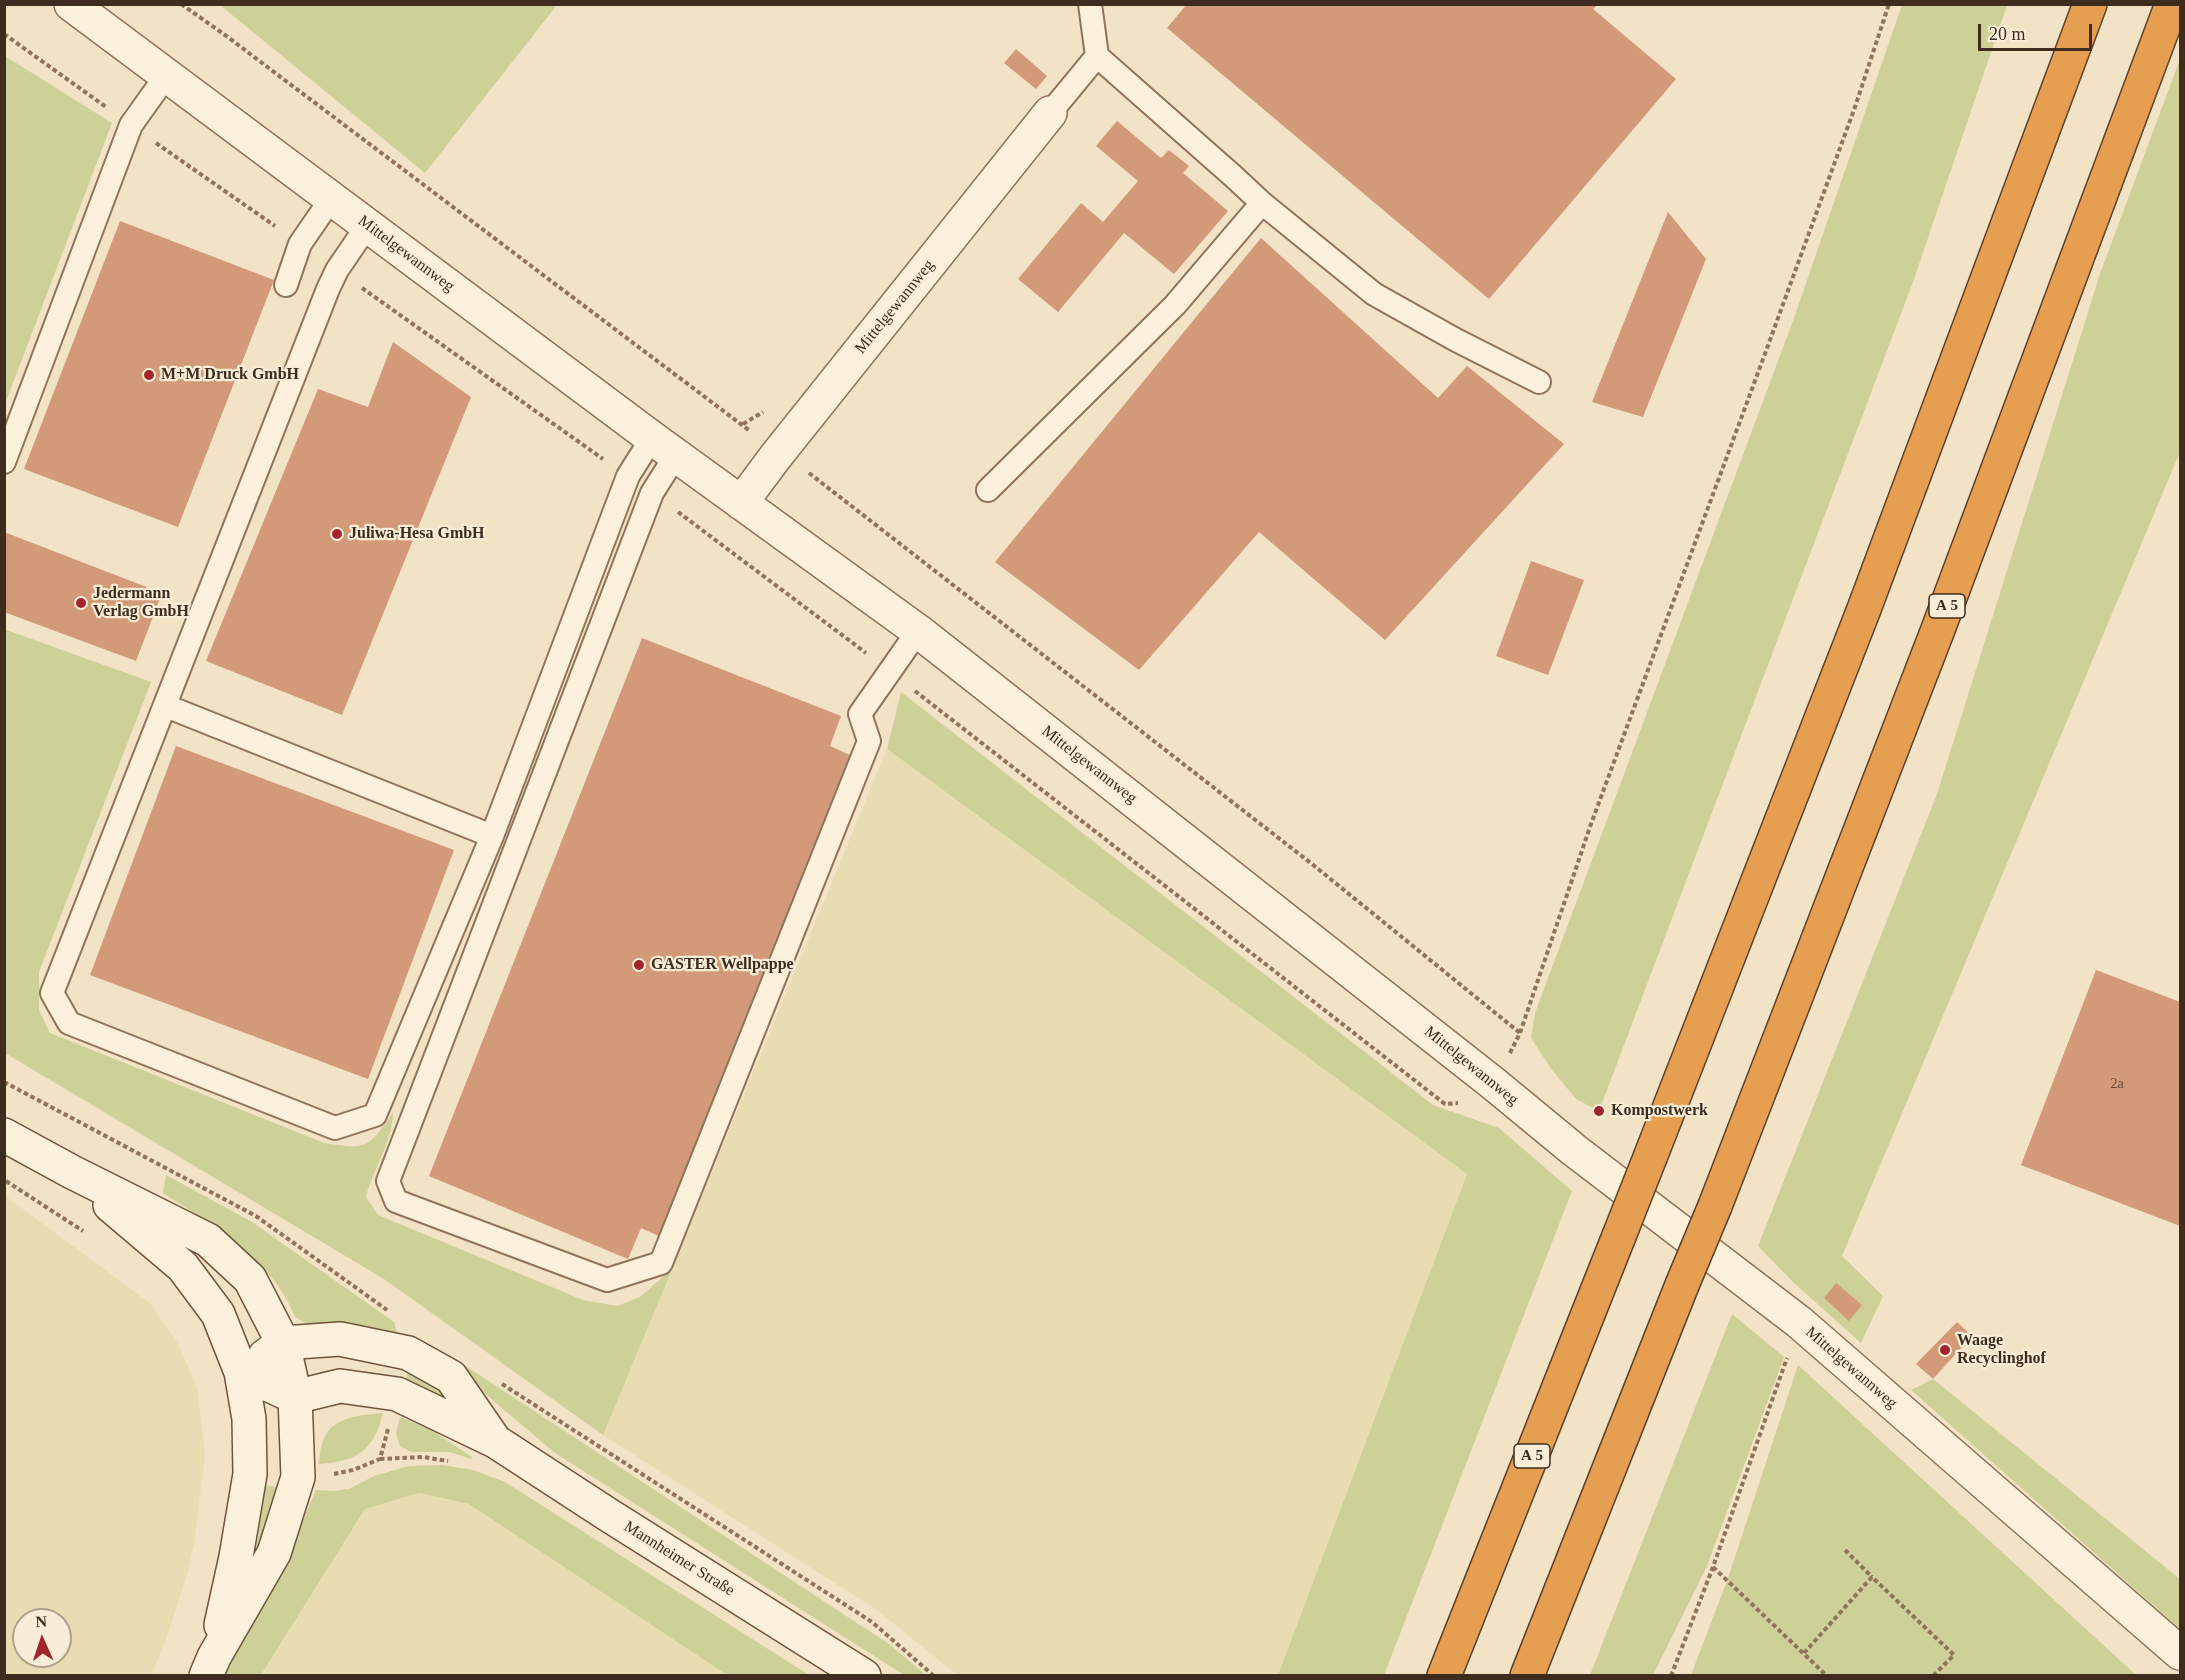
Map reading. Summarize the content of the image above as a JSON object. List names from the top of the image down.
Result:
{
  "streets": {
    "highway": ["A 5"],
    "street": ["Mittelgewannweg", "Mannheimer Straße"]
  },
  "places": [
    "M+M Druck GmbH",
    "Juliwa-Hesa GmbH",
    "Jedermann Verlag GmbH",
    "GASTER Wellpappe",
    "Kompostwerk",
    "Waage Recyclinghof"
  ],
  "house_numbers": ["2a"],
  "scale_bar": "20 m",
  "north": "top"
}
